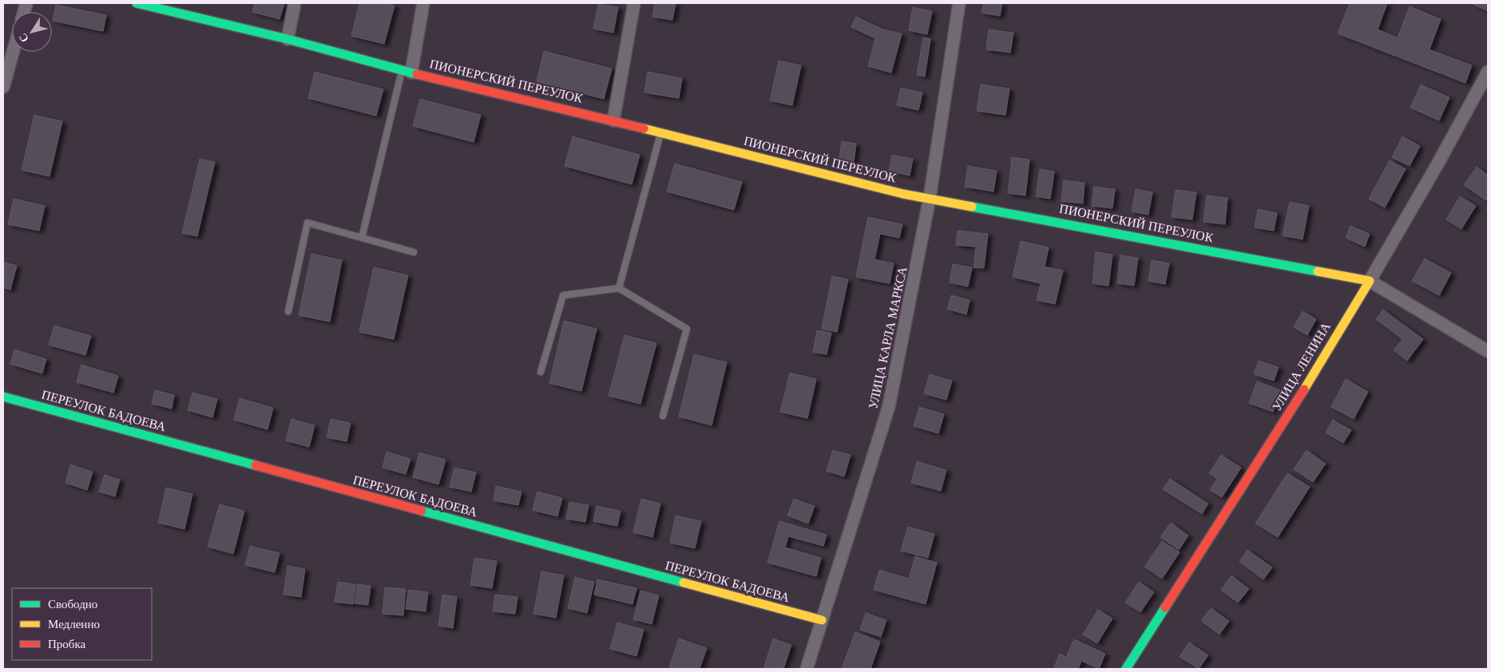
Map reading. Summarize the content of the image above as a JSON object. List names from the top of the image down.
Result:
{
  "streets": {
    "street": [
      "ПИОНЕРСКИЙ ПЕРЕУЛОК",
      "УЛИЦА КАРЛА МАРКСА",
      "УЛИЦА ЛЕНИНА",
      "ПЕРЕУЛОК БАДОЕВА"
    ]
  },
  "crossings": [
    ["ПИОНЕРСКИЙ ПЕРЕУЛОК", "УЛИЦА КАРЛА МАРКСА"],
    ["ПИОНЕРСКИЙ ПЕРЕУЛОК", "УЛИЦА ЛЕНИНА"],
    ["УЛИЦА КАРЛА МАРКСА", "ПЕРЕУЛОК БАДОЕВА"]
  ],
  "legend": ["Свободно", "Медленно", "Пробка"],
  "north": "bottom left"
}
